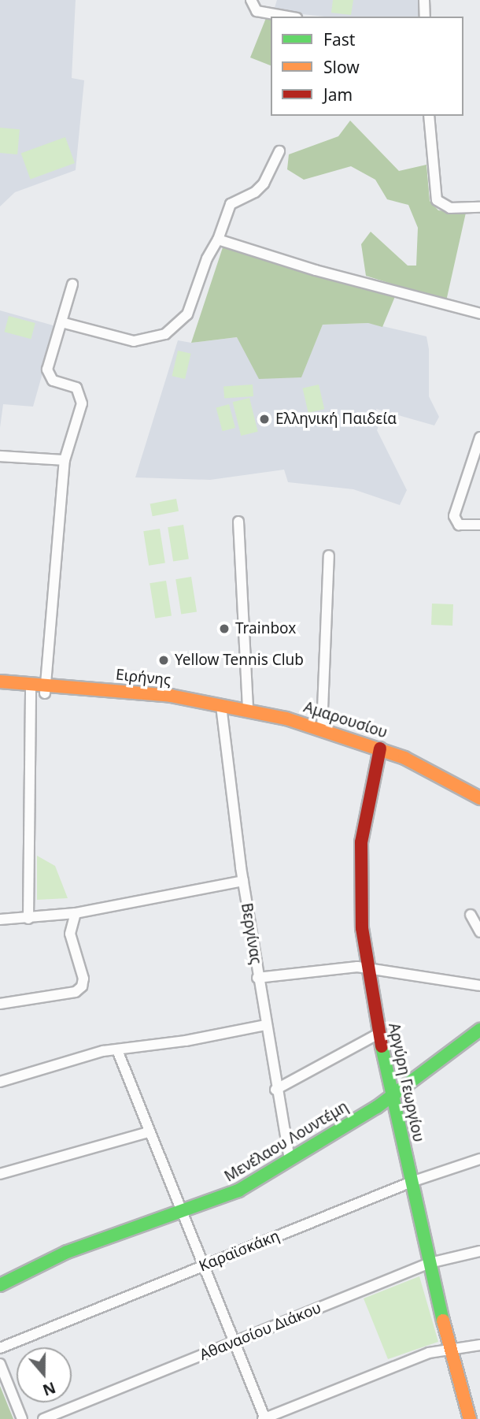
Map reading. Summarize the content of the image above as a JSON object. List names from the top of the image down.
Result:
{
  "streets": {
    "street": [
      "Ειρήνης",
      "Αμαρουσίου",
      "Βεργίνας",
      "Αργύρη Γεωργίου",
      "Μενέλαου Λουντέμη",
      "Καραϊσκάκη",
      "Αθανασίου Διάκου"
    ]
  },
  "crossings": [
    ["Ειρήνης", "Αμαρουσίου"],
    ["Αμαρουσίου", "Βεργίνας"],
    ["Αμαρουσίου", "Αργύρη Γεωργίου"],
    ["Βεργίνας", "Μενέλαου Λουντέμη"],
    ["Αργύρη Γεωργίου", "Μενέλαου Λουντέμη"],
    ["Αργύρη Γεωργίου", "Καραϊσκάκη"],
    ["Αργύρη Γεωργίου", "Αθανασίου Διάκου"]
  ],
  "places": ["Ελληνική Παιδεία", "Trainbox", "Yellow Tennis Club"],
  "legend": ["Fast", "Slow", "Jam"],
  "north": "bottom"
}
